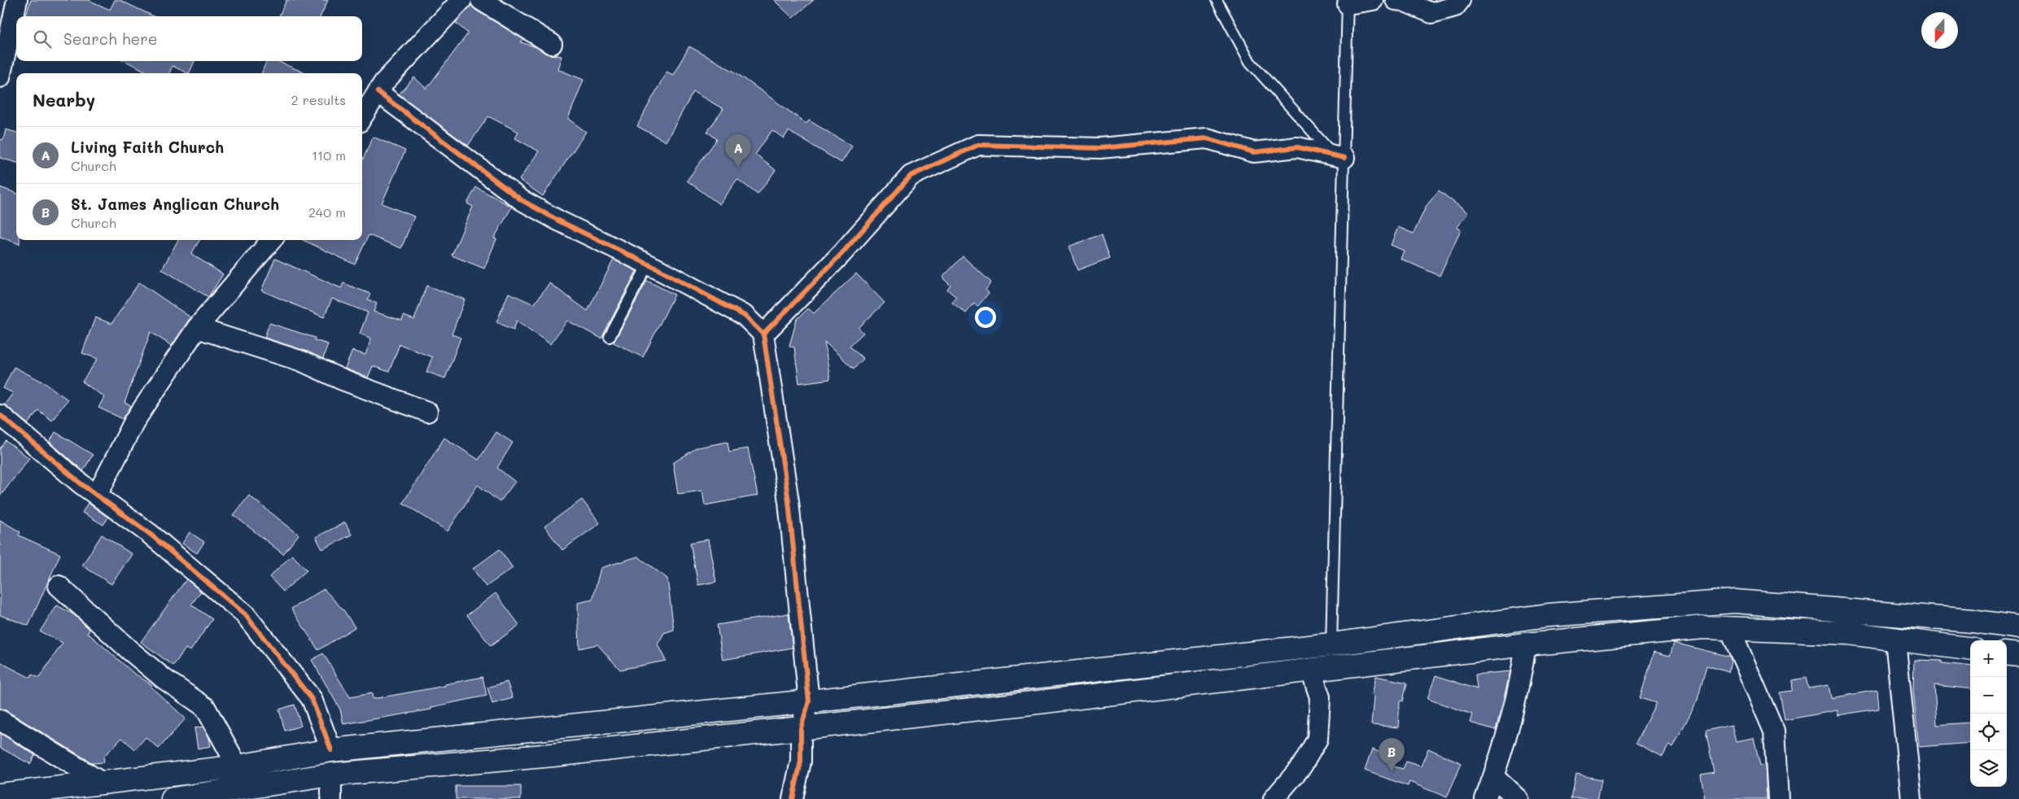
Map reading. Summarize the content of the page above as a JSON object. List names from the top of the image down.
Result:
{
  "north": "bottom",
  "page": {
    "search": "Search here",
    "heading": ["Nearby", "2 results"],
    "list": [
      {
        "mark": "A",
        "name": "Living Faith Church",
        "note": "Church",
        "value": "110 m"
      },
      {
        "mark": "B",
        "name": "St. James Anglican Church",
        "note": "Church",
        "value": "240 m"
      }
    ],
    "pins": ["A", "B"],
    "map_buttons": ["+", "−"]
  }
}
